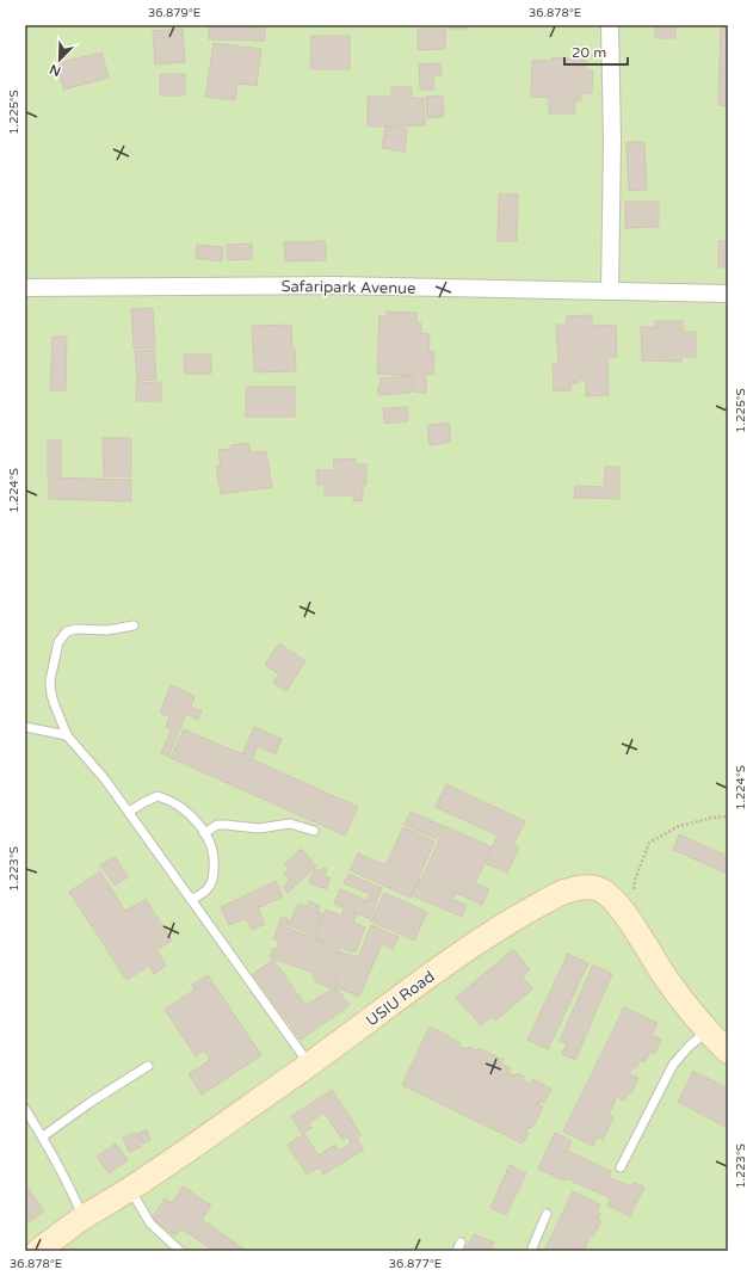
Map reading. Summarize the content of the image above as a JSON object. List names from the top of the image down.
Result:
{
  "streets": {
    "street": ["Safaripark Avenue", "USIU Road"]
  },
  "scale_bar": "20 m",
  "north": "bottom left",
  "coordinates": [
    "36.879°E",
    "36.878°E",
    "1.225°S",
    "1.224°S",
    "1.223°S",
    "36.877°E"
  ]
}
